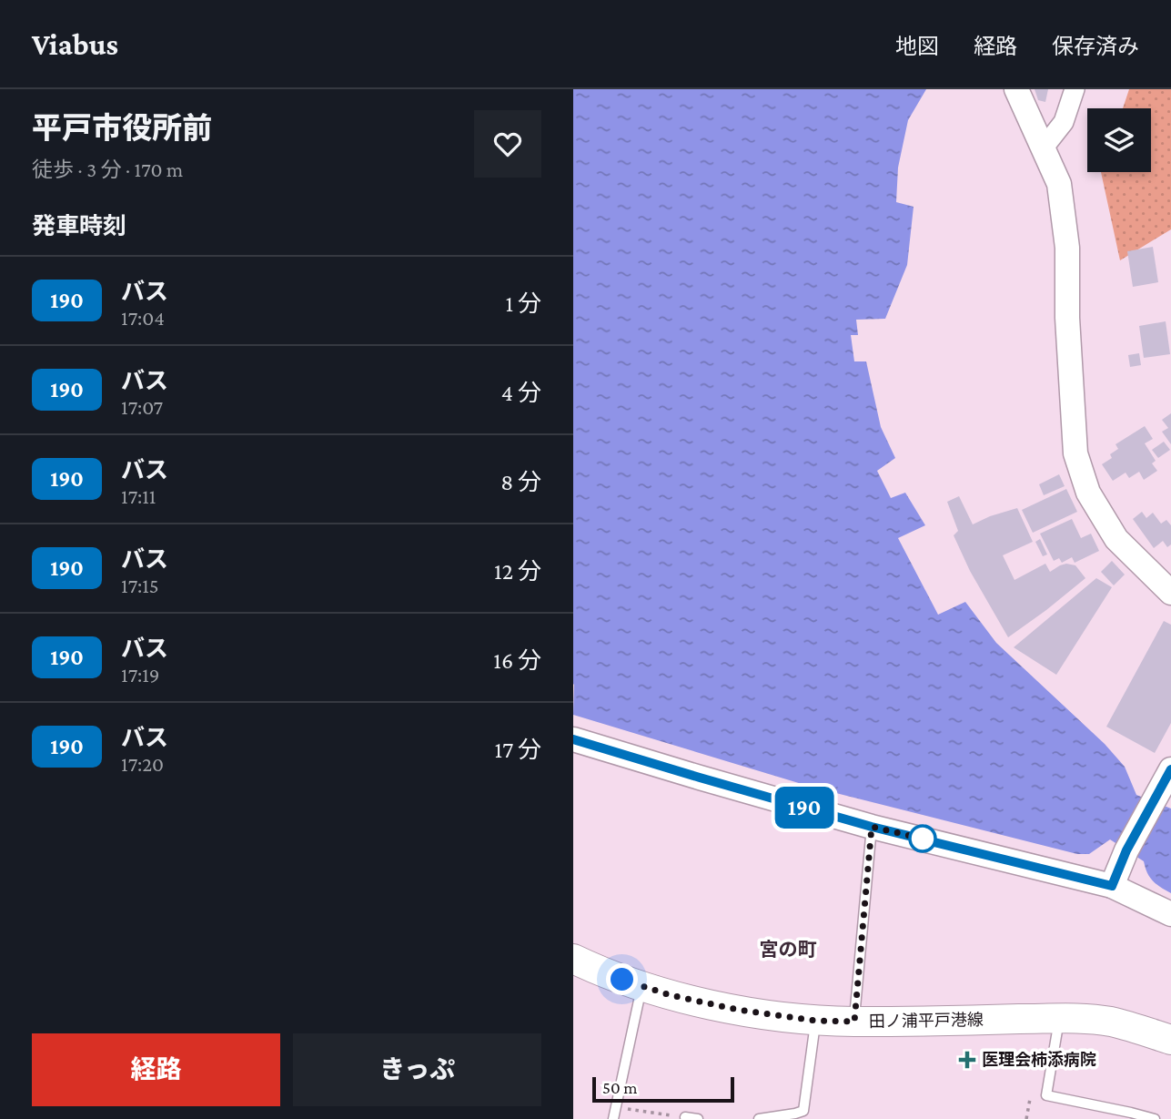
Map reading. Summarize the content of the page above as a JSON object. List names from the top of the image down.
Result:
{
  "streets": {
    "main road": ["田ノ浦平戸港線"]
  },
  "districts": ["宮の町"],
  "places": {
    "health": ["医理会柿添病院"]
  },
  "lines": ["bus line 190"],
  "scale_bar": "50 m",
  "page": {
    "header": "Viabus",
    "nav": ["地図", "経路", "保存済み"],
    "heading": [
      ["平戸市役所前", "徒歩 · 3 分 · 170 m"],
      "発車時刻"
    ],
    "on_map": "190",
    "list": [
      {
        "mark": "190",
        "name": "バス",
        "note": "17:04",
        "value": "1 分"
      },
      {
        "mark": "190",
        "name": "バス",
        "note": "17:07",
        "value": "4 分"
      },
      {
        "mark": "190",
        "name": "バス",
        "note": "17:11",
        "value": "8 分"
      },
      {
        "mark": "190",
        "name": "バス",
        "note": "17:15",
        "value": "12 分"
      },
      {
        "mark": "190",
        "name": "バス",
        "note": "17:19",
        "value": "16 分"
      },
      {
        "mark": "190",
        "name": "バス",
        "note": "17:20",
        "value": "17 分"
      }
    ],
    "buttons": ["経路", "きっぷ"],
    "scale": "50 m"
  }
}
